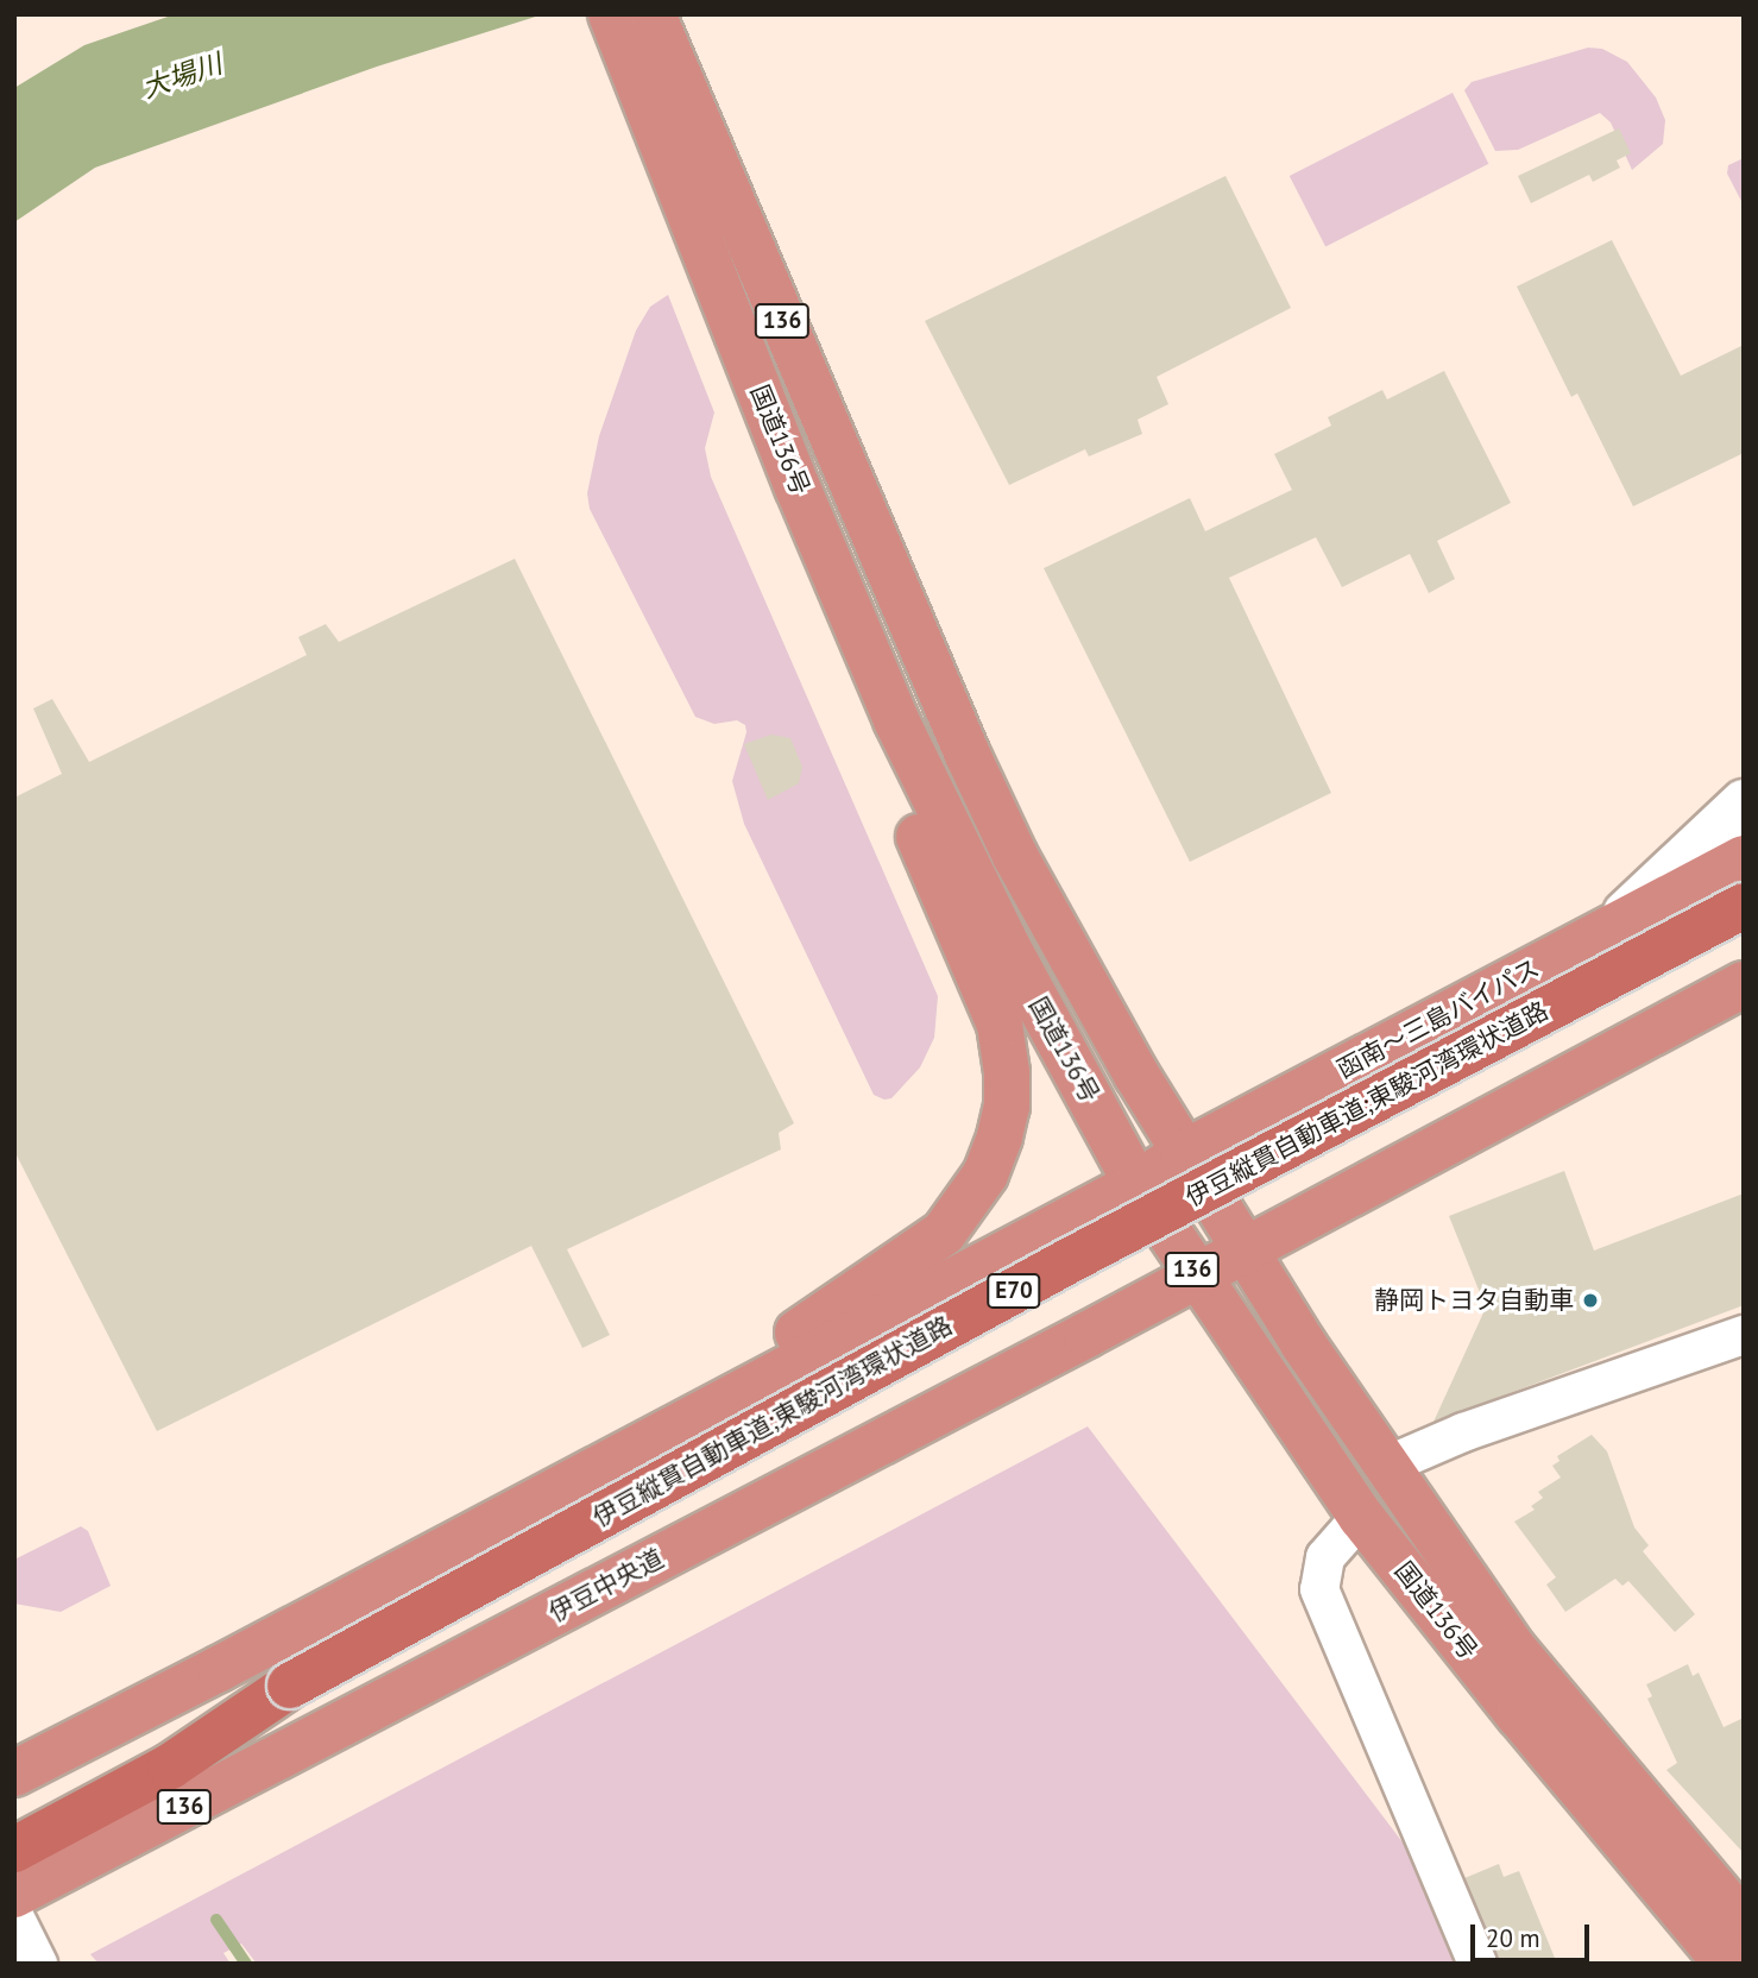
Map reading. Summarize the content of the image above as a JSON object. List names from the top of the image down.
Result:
{
  "streets": {
    "highway": [
      "136",
      "国道136号",
      "函南～三島バイパス",
      "伊豆縦貫自動車道;東駿河湾環状道路",
      "E70",
      "伊豆中央道"
    ]
  },
  "crossings": [
    ["136", "国道136号"],
    ["136", "伊豆中央道"],
    ["国道136号", "函南～三島バイパス"],
    ["国道136号", "伊豆中央道"]
  ],
  "water": ["大場川"],
  "places": ["静岡トヨタ自動車"],
  "scale_bar": "20 m"
}
